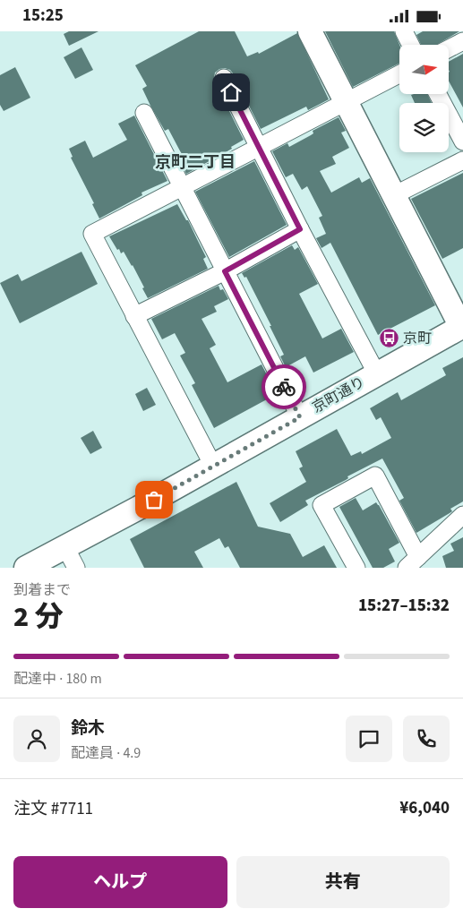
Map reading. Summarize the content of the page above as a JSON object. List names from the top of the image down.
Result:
{
  "streets": {
    "street": ["京町通り"]
  },
  "districts": ["京町二丁目"],
  "places": {
    "bus stop": ["京町"]
  },
  "north": "right",
  "page": {
    "status": "15:25",
    "heading": ["2 分", "到着まで", "15:27–15:32"],
    "panel": [
      "鈴木",
      "配達員 · 4.9",
      "注文 #7711",
      "¥6,040"
    ],
    "bar": "配達中 · 180 m",
    "buttons": ["ヘルプ", "共有"]
  }
}
